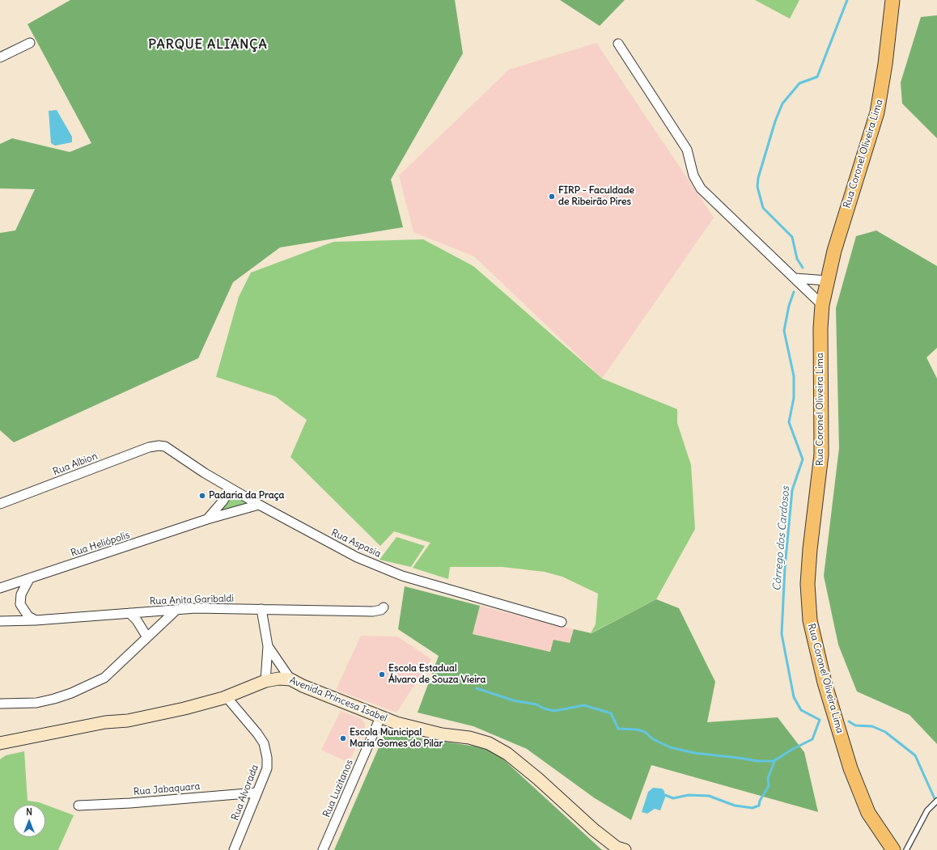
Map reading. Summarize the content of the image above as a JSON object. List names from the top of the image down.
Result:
{
  "streets": {
    "main road": ["Rua Coronel Oliveira Lima", "Avenida Princesa Isabel"],
    "street": [
      "Rua Albion",
      "Rua Aspasia",
      "Rua Heliópolis",
      "Rua Anita Garibaldi",
      "Rua Luzitanos",
      "Rua Jabaquara",
      "Rua Alvorada"
    ]
  },
  "crossings": [
    ["Rua Albion", "Rua Aspasia"],
    ["Rua Aspasia", "Rua Heliópolis"],
    ["Avenida Princesa Isabel", "Rua Luzitanos"],
    ["Avenida Princesa Isabel", "Rua Alvorada"],
    ["Rua Jabaquara", "Rua Alvorada"]
  ],
  "districts": ["PARQUE ALIANÇA"],
  "water": ["Córrego dos Cardosos"],
  "places": [
    "FIRP - Faculdade de Ribeirão Pires",
    "Padaria da Praça",
    "Escola Estadual Álvaro de Souza Vieira",
    "Escola Municipal Maria Gomes do Pilar"
  ],
  "north": "top"
}
